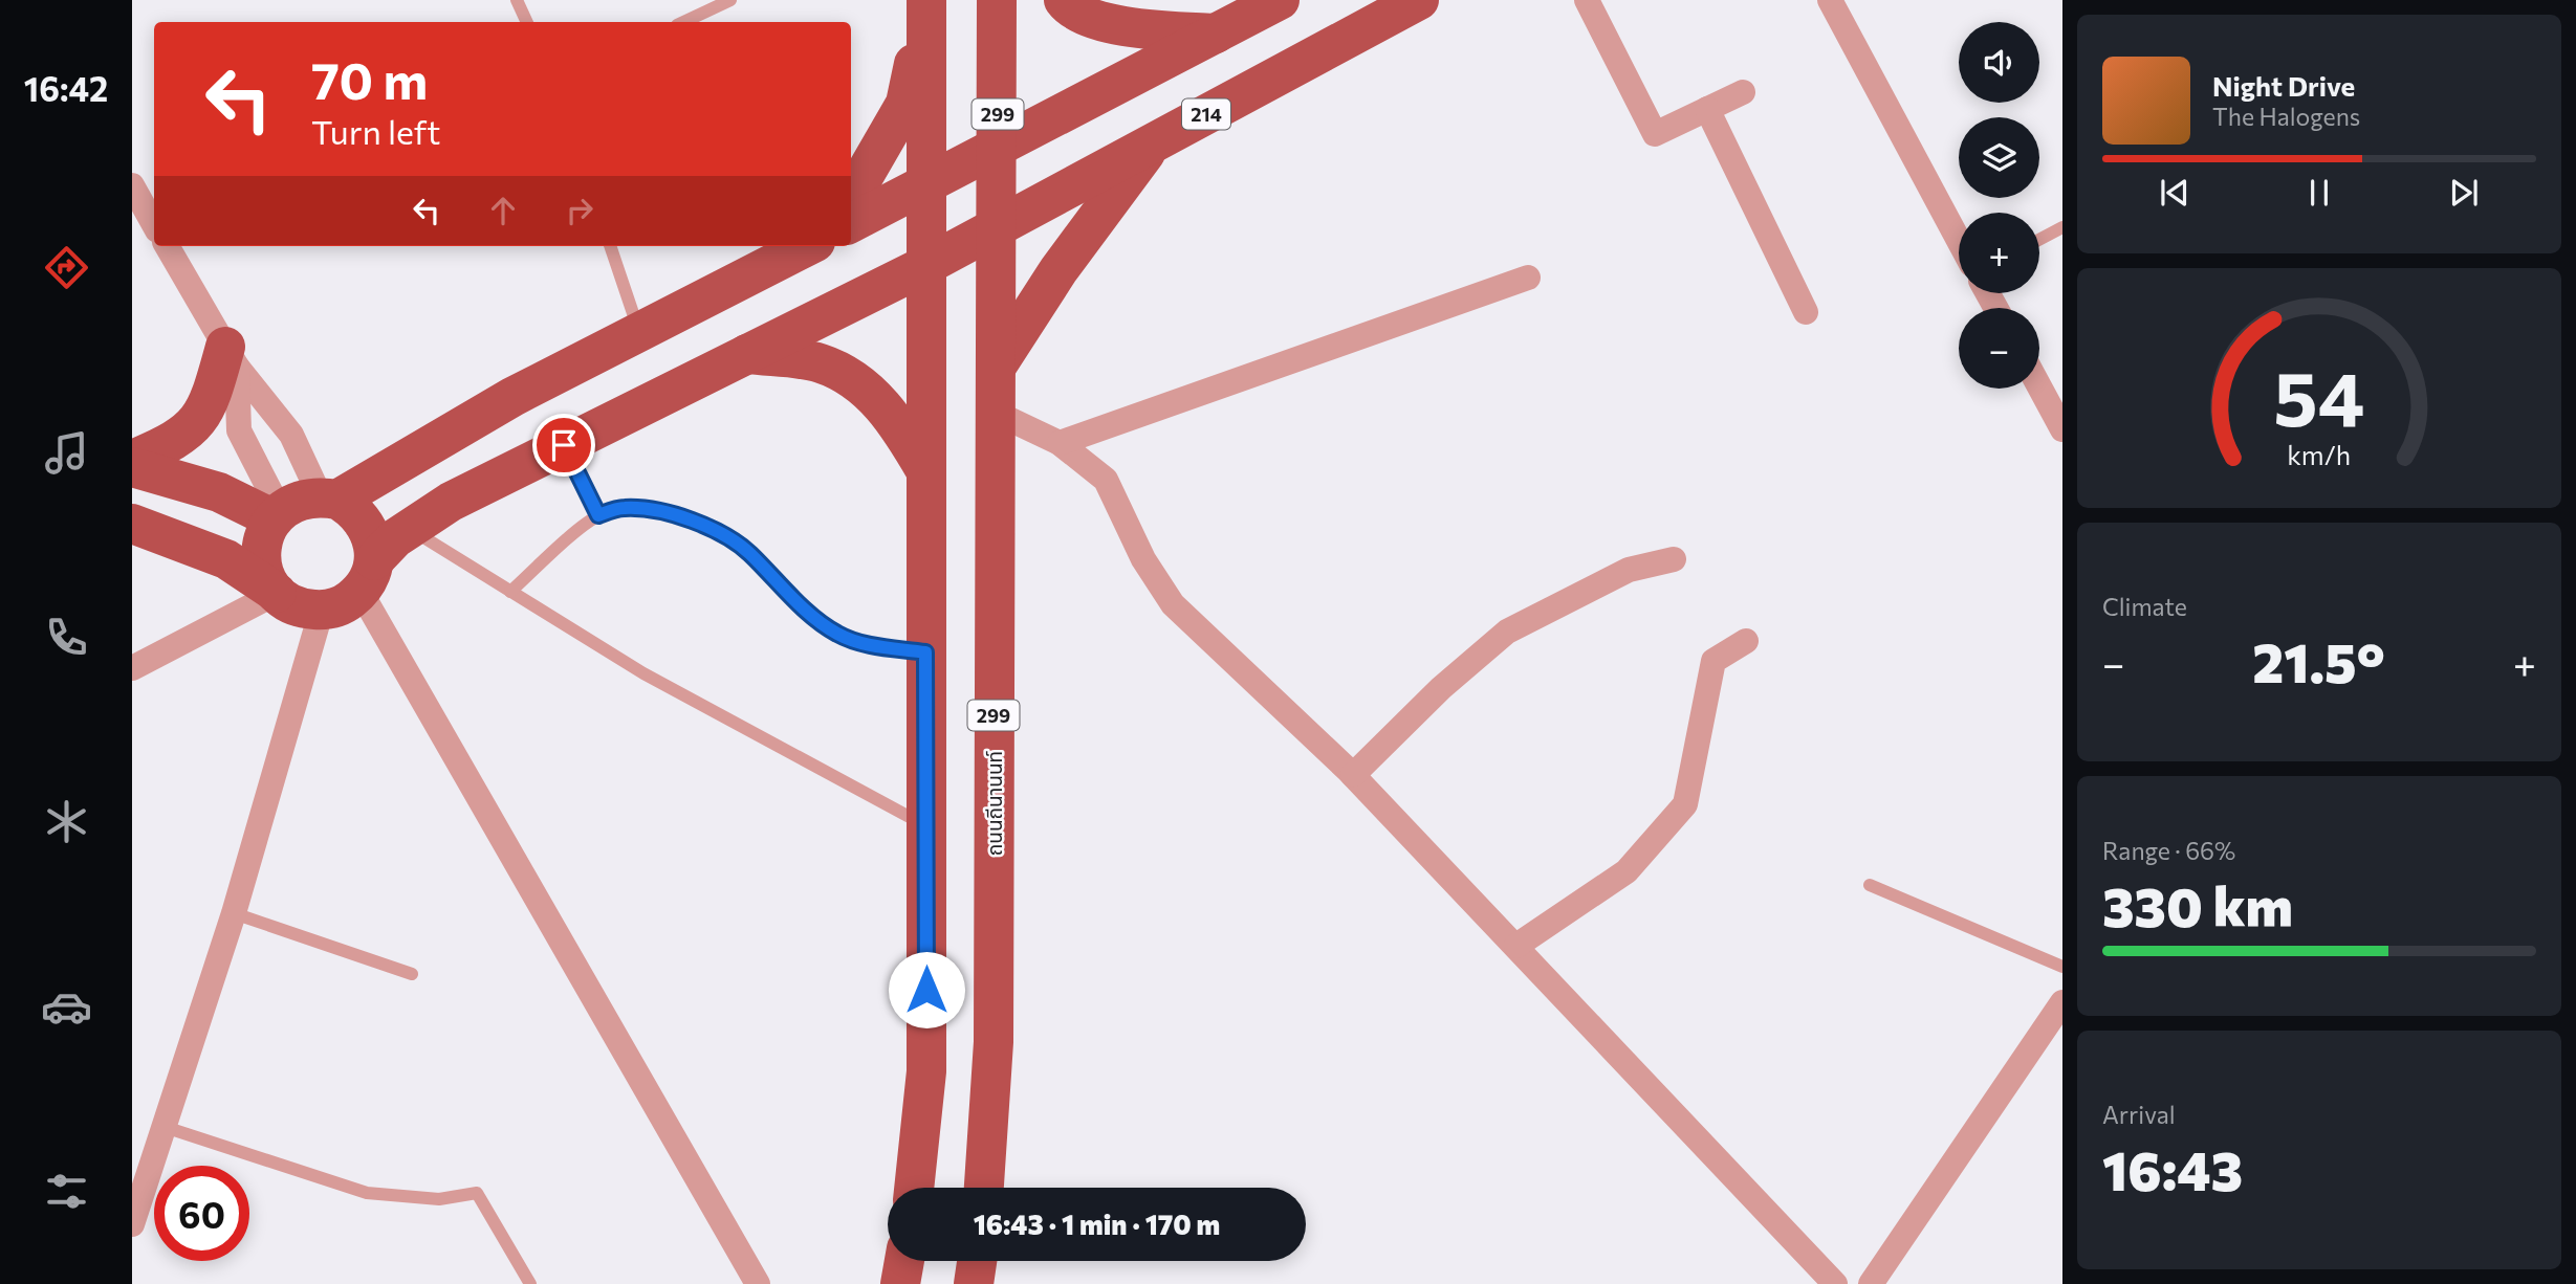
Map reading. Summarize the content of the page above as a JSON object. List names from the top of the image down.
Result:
{
  "streets": {
    "main road": ["299", "214", "ถนนถีนานนท์"]
  },
  "crossings": [
    ["299", "214"],
    ["299", "ถนนถีนานนท์"],
    ["214", "ถนนถีนานนท์"]
  ],
  "page": {
    "tabs": "16:42",
    "map_buttons": ["+", "−"],
    "turn": ["70 m", "Turn left"],
    "song": ["Night Drive", "The Halogens"],
    "tile": [
      "Climate",
      ["Range · 66%", "330 km"],
      ["Arrival", "16:43"]
    ],
    "heat": ["−", "21.5°", "+"],
    "limit": "60",
    "trip": "16:43 · 1 min · 170 m",
    "gauge": ["54", "km/h"]
  }
}
